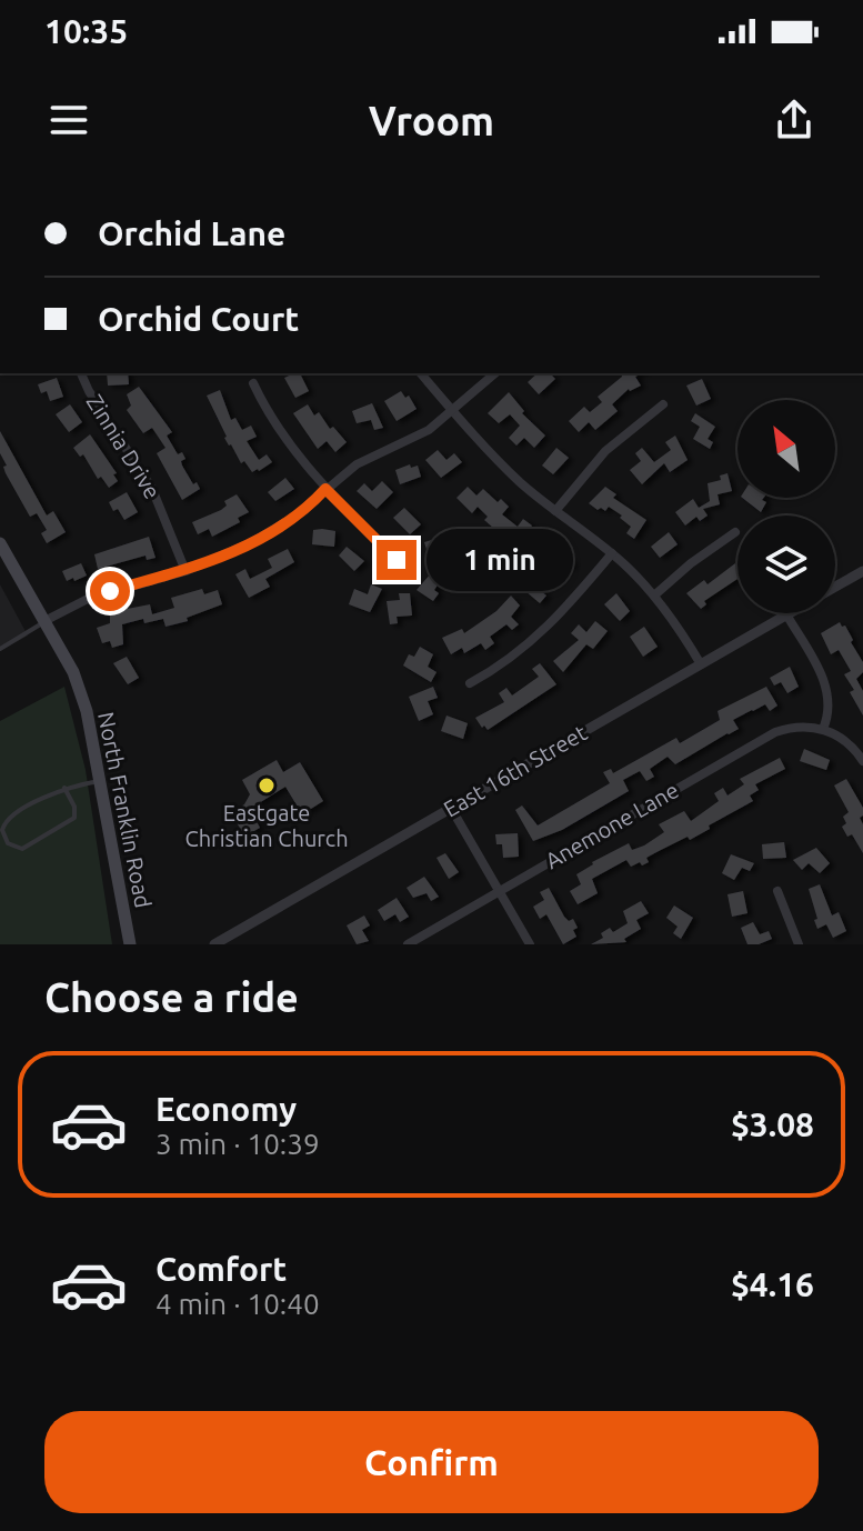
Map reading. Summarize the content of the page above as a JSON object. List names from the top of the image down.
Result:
{
  "streets": {
    "main road": ["North Franklin Road"],
    "street": ["Zinnia Drive", "East 16th Street", "Anemone Lane"]
  },
  "places": ["Eastgate Christian Church"],
  "north": "top left",
  "page": {
    "status": "10:35",
    "header": "Vroom",
    "banner": ["Orchid Lane", "Orchid Court"],
    "bubble": "1 min",
    "heading": "Choose a ride",
    "list": [
      {
        "name": "Economy",
        "note": "3 min · 10:39",
        "value": "$3.08"
      },
      {
        "name": "Comfort",
        "note": "4 min · 10:40",
        "value": "$4.16"
      }
    ],
    "buttons": "Confirm"
  }
}
